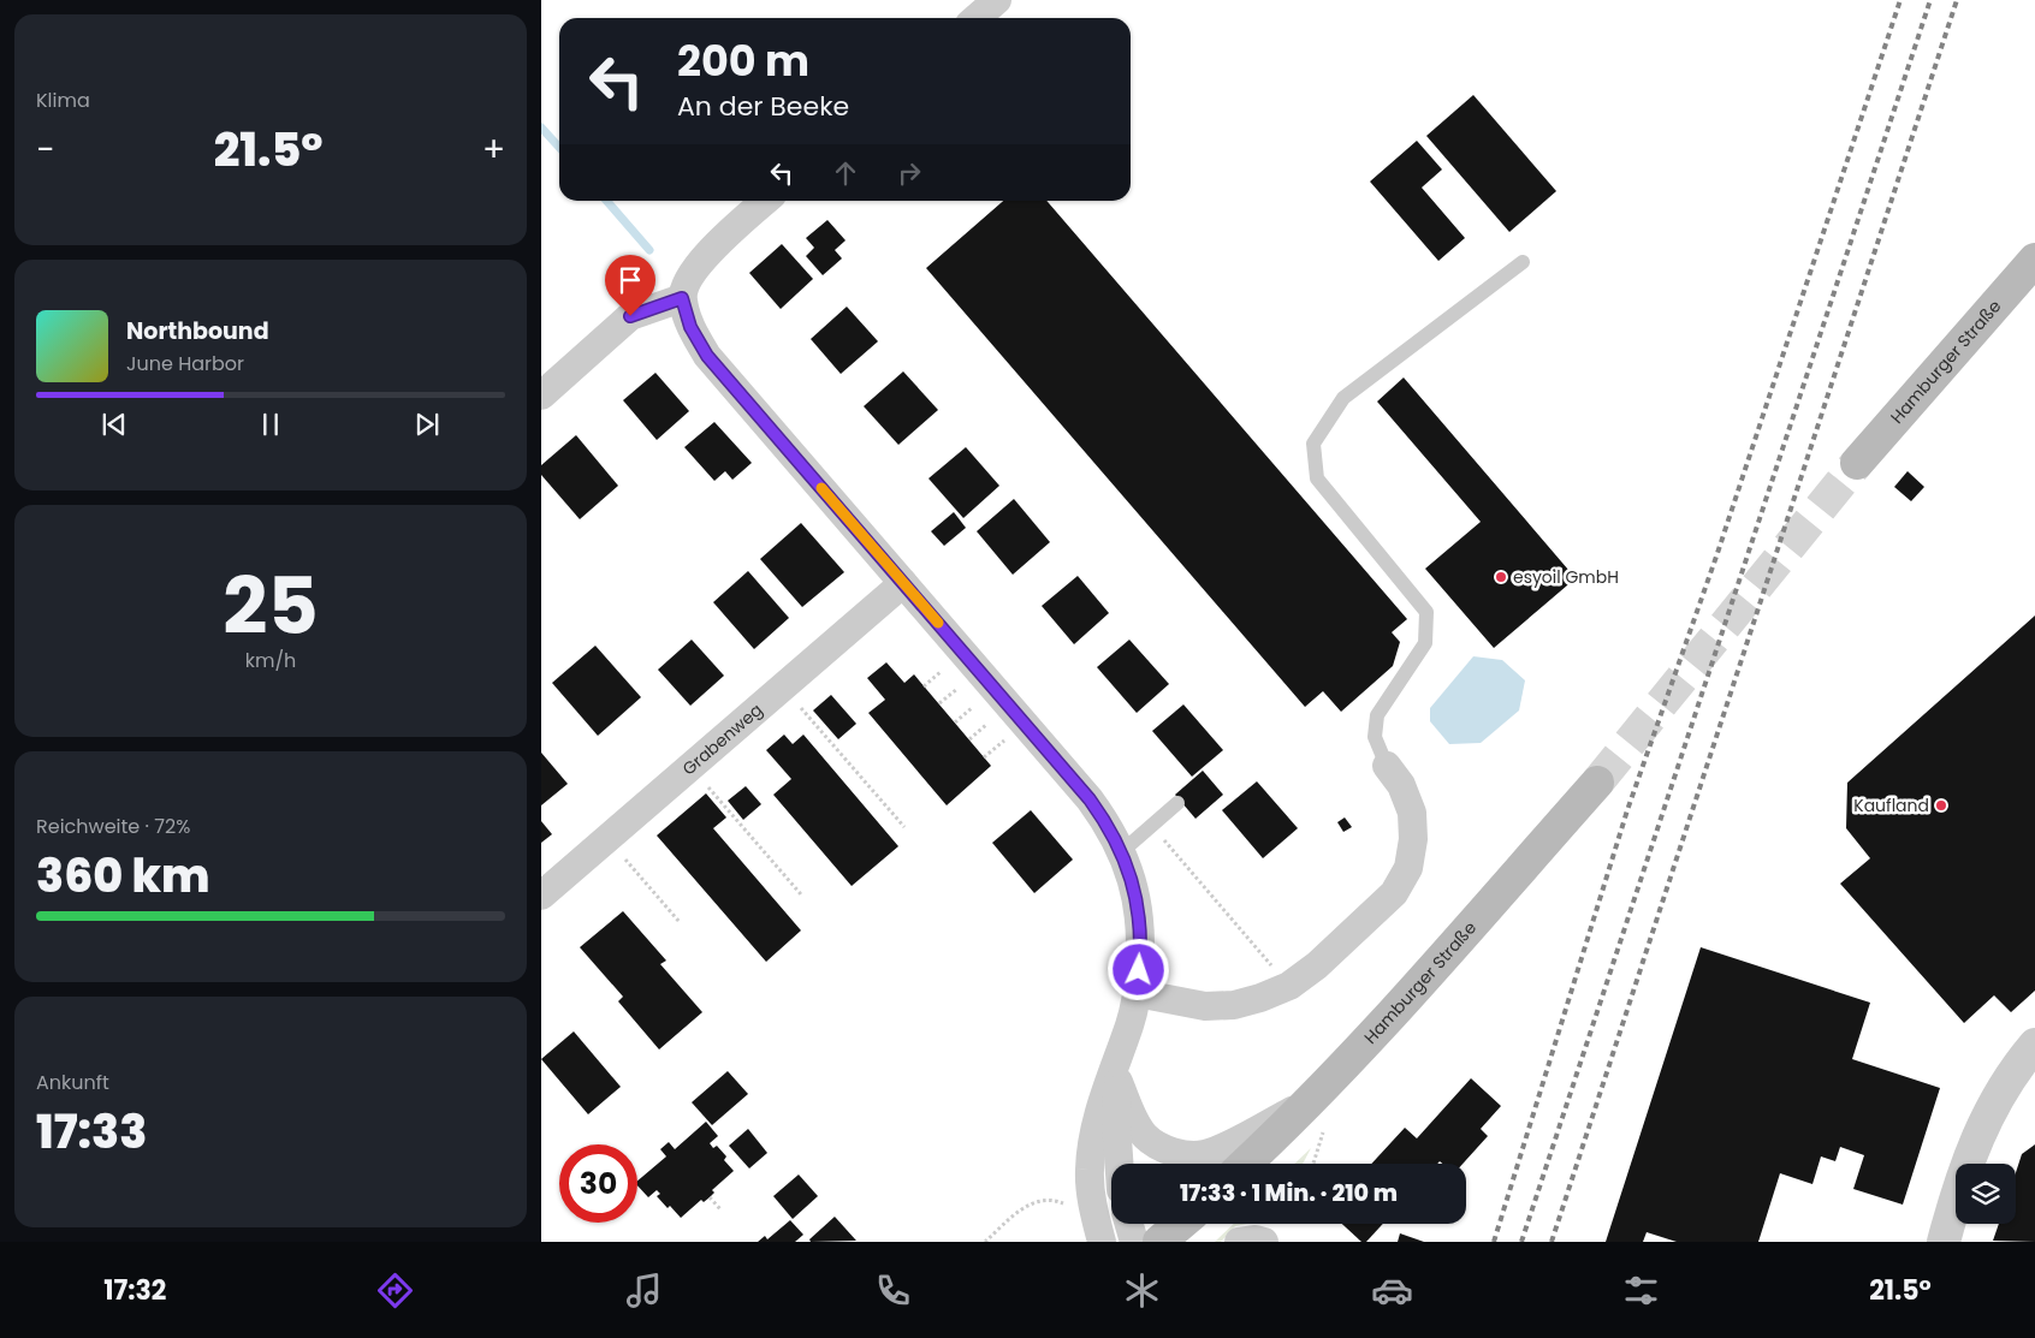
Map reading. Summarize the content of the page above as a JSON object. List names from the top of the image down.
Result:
{
  "streets": {
    "main road": ["Hamburger Straße"],
    "street": ["Grabenweg"]
  },
  "places": ["esyoil GmbH", "Kaufland"],
  "page": {
    "tile": [
      "Klima",
      ["25", "km/h"],
      ["Reichweite · 72%", "360 km"],
      ["Ankunft", "17:33"]
    ],
    "turn": ["200 m", "An der Beeke"],
    "heat": ["−", "21.5°", "+"],
    "song": ["Northbound", "June Harbor"],
    "limit": "30",
    "trip": "17:33 · 1 Min. · 210 m",
    "tabs": ["17:32", "21.5°"]
  }
}
